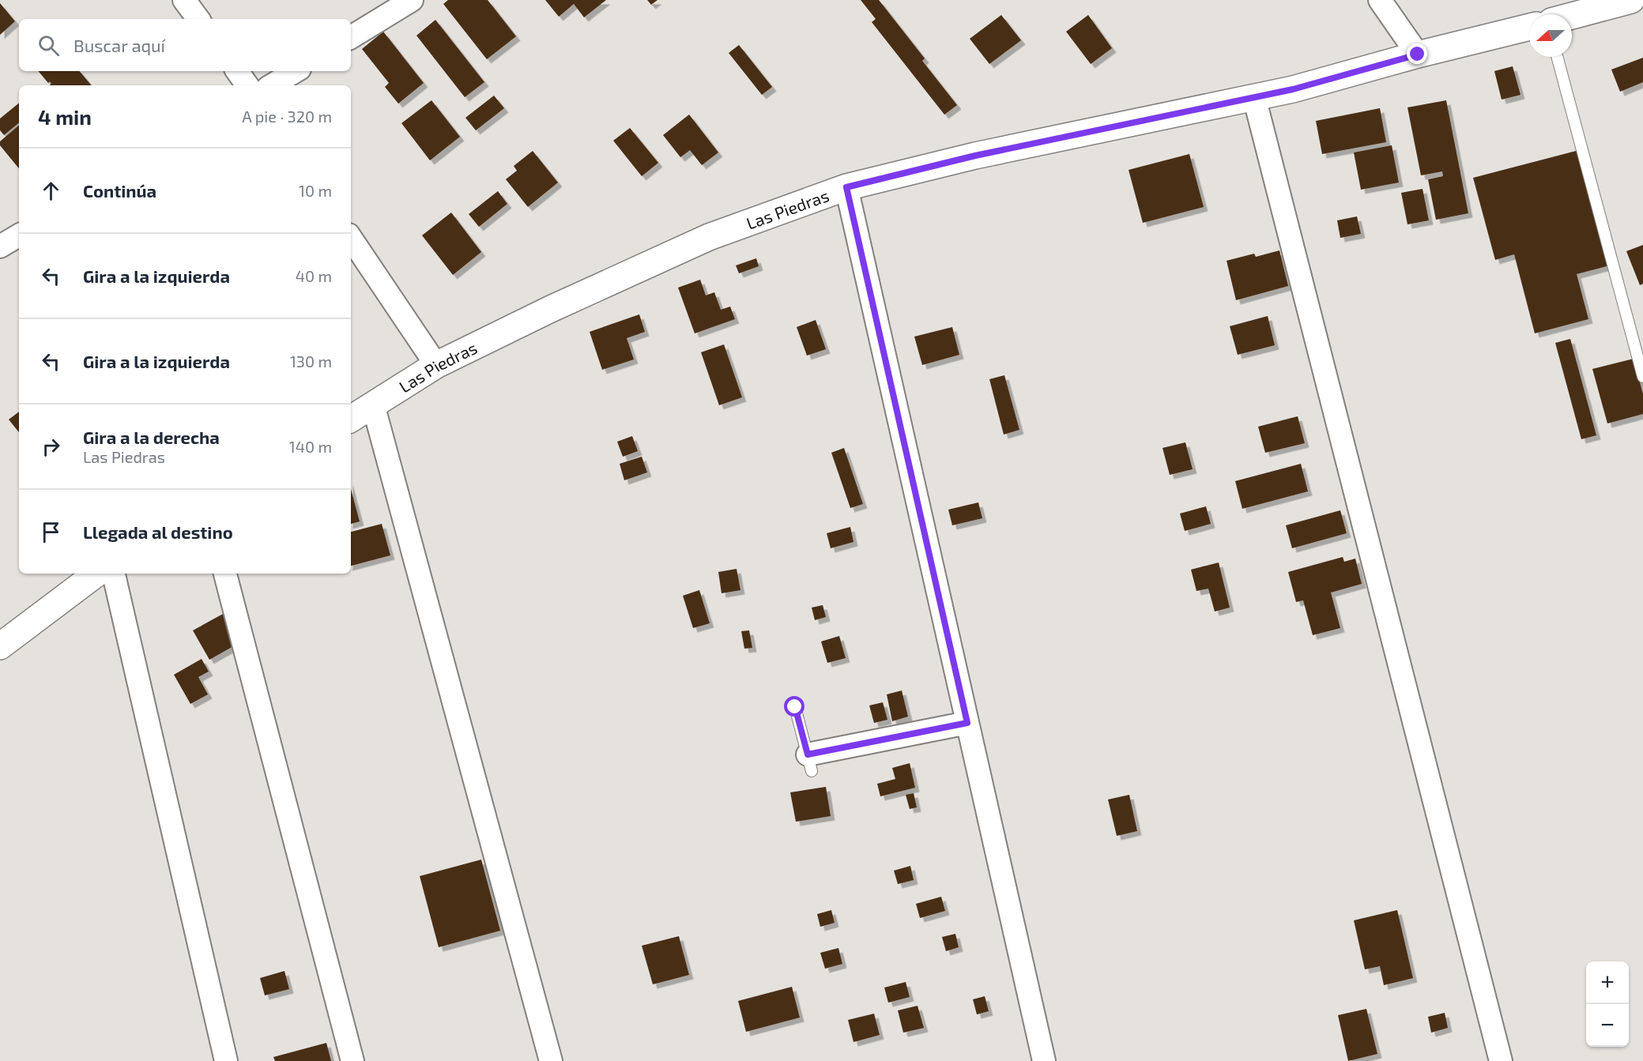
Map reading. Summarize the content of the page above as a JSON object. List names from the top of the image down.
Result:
{
  "streets": {
    "street": ["Las Piedras"]
  },
  "north": "left",
  "page": {
    "search": "Buscar aquí",
    "heading": ["4 min", "A pie · 320 m"],
    "list": [
      ["Continúa", "10 m"],
      ["Gira a la izquierda", "40 m"],
      ["Gira a la izquierda", "130 m"],
      ["Gira a la derecha", "Las Piedras", "140 m"],
      "Llegada al destino"
    ],
    "map_buttons": ["+", "−"]
  }
}
